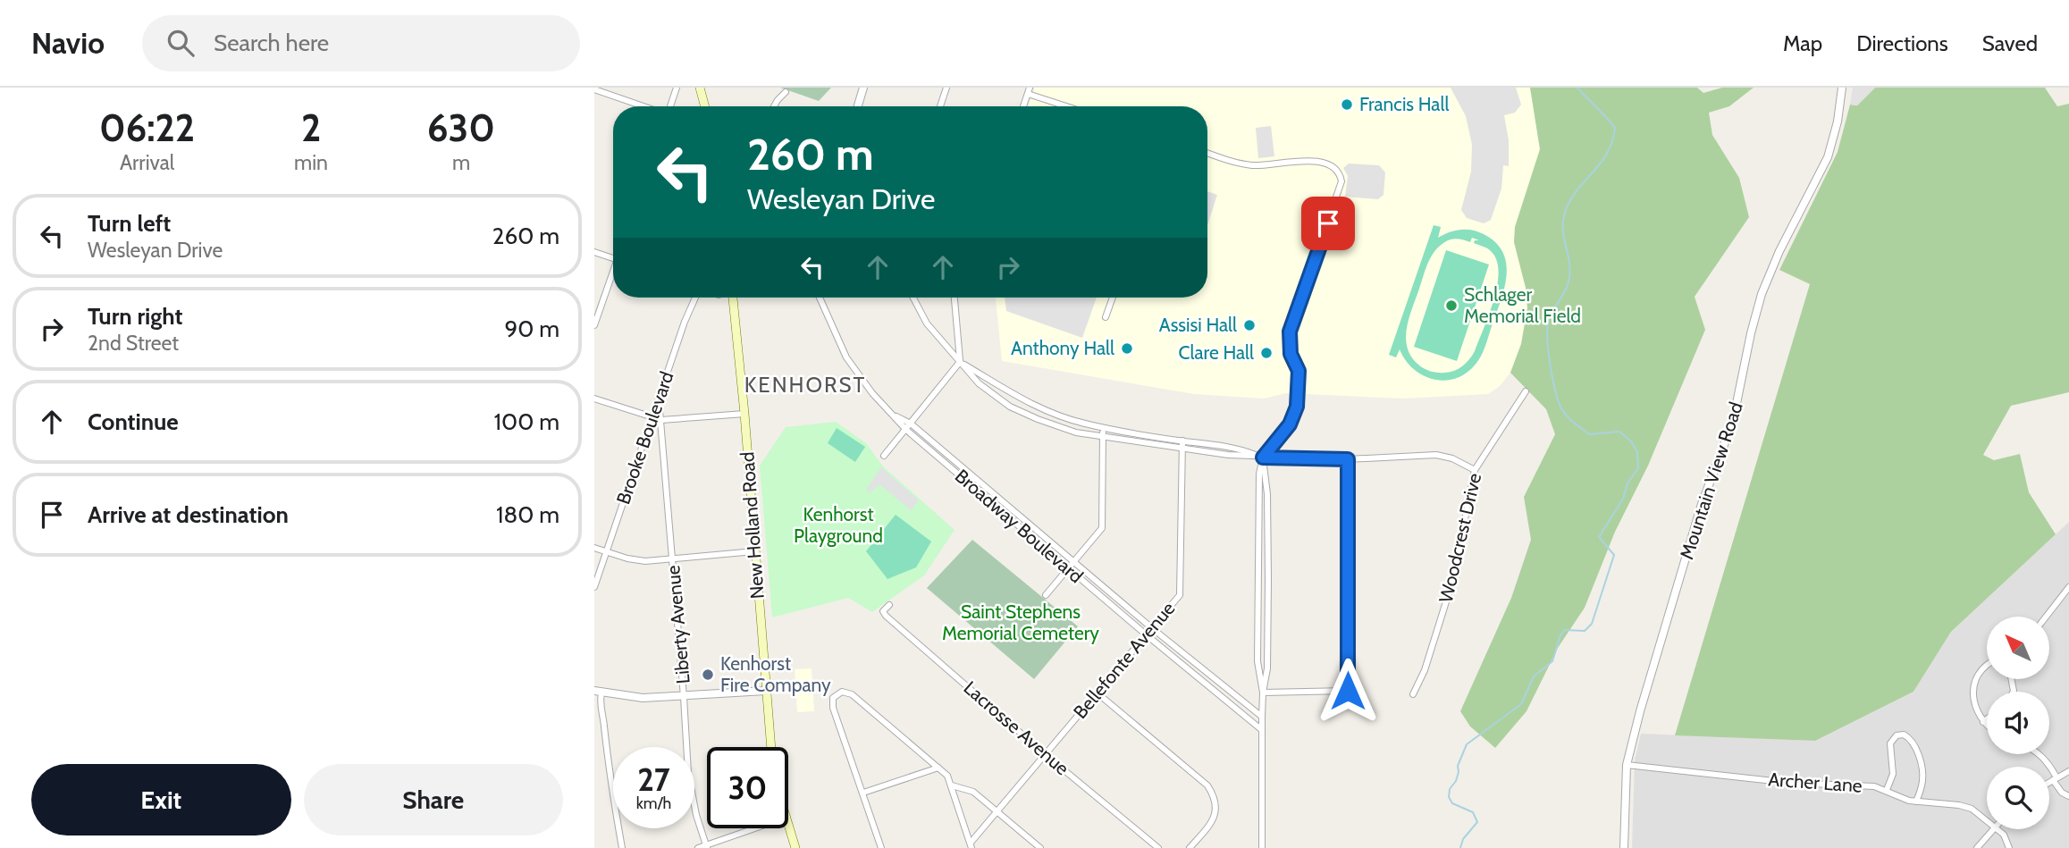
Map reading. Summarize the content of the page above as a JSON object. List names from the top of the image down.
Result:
{
  "streets": {
    "main road": ["New Holland Road"],
    "street": [
      "Brooke Boulevard",
      "Mountain View Road",
      "Broadway Boulevard",
      "Woodcrest Drive",
      "Liberty Avenue",
      "Bellefonte Avenue",
      "Lacrosse Avenue",
      "Archer Lane"
    ]
  },
  "crossings": [
    ["Brooke Boulevard", "Liberty Avenue"],
    ["Mountain View Road", "Archer Lane"],
    ["Broadway Boulevard", "Bellefonte Avenue"],
    ["Bellefonte Avenue", "Lacrosse Avenue"]
  ],
  "districts": ["KENHORST"],
  "parks": ["Kenhorst Playground", "Saint Stephens Memorial Cemetery"],
  "places": [
    "Francis Hall",
    "Schlager Memorial Field",
    "Assisi Hall",
    "Anthony Hall",
    "Clare Hall",
    "Kenhorst Fire Company"
  ],
  "north": "top left",
  "page": {
    "header": "Navio",
    "search": "Search here",
    "nav": ["Map", "Directions", "Saved"],
    "eta": [
      "06:22",
      "Arrival",
      "2",
      "min",
      "630",
      "m"
    ],
    "turn": ["260 m", "Wesleyan Drive"],
    "list": [
      {
        "name": "Turn left",
        "note": "Wesleyan Drive",
        "value": "260 m"
      },
      {
        "name": "Turn right",
        "note": "2nd Street",
        "value": "90 m"
      },
      {
        "name": "Continue",
        "value": "100 m"
      },
      {
        "name": "Arrive at destination",
        "value": "180 m"
      }
    ],
    "speed": "27 km/h",
    "limit": "30",
    "buttons": ["Exit", "Share"]
  }
}
